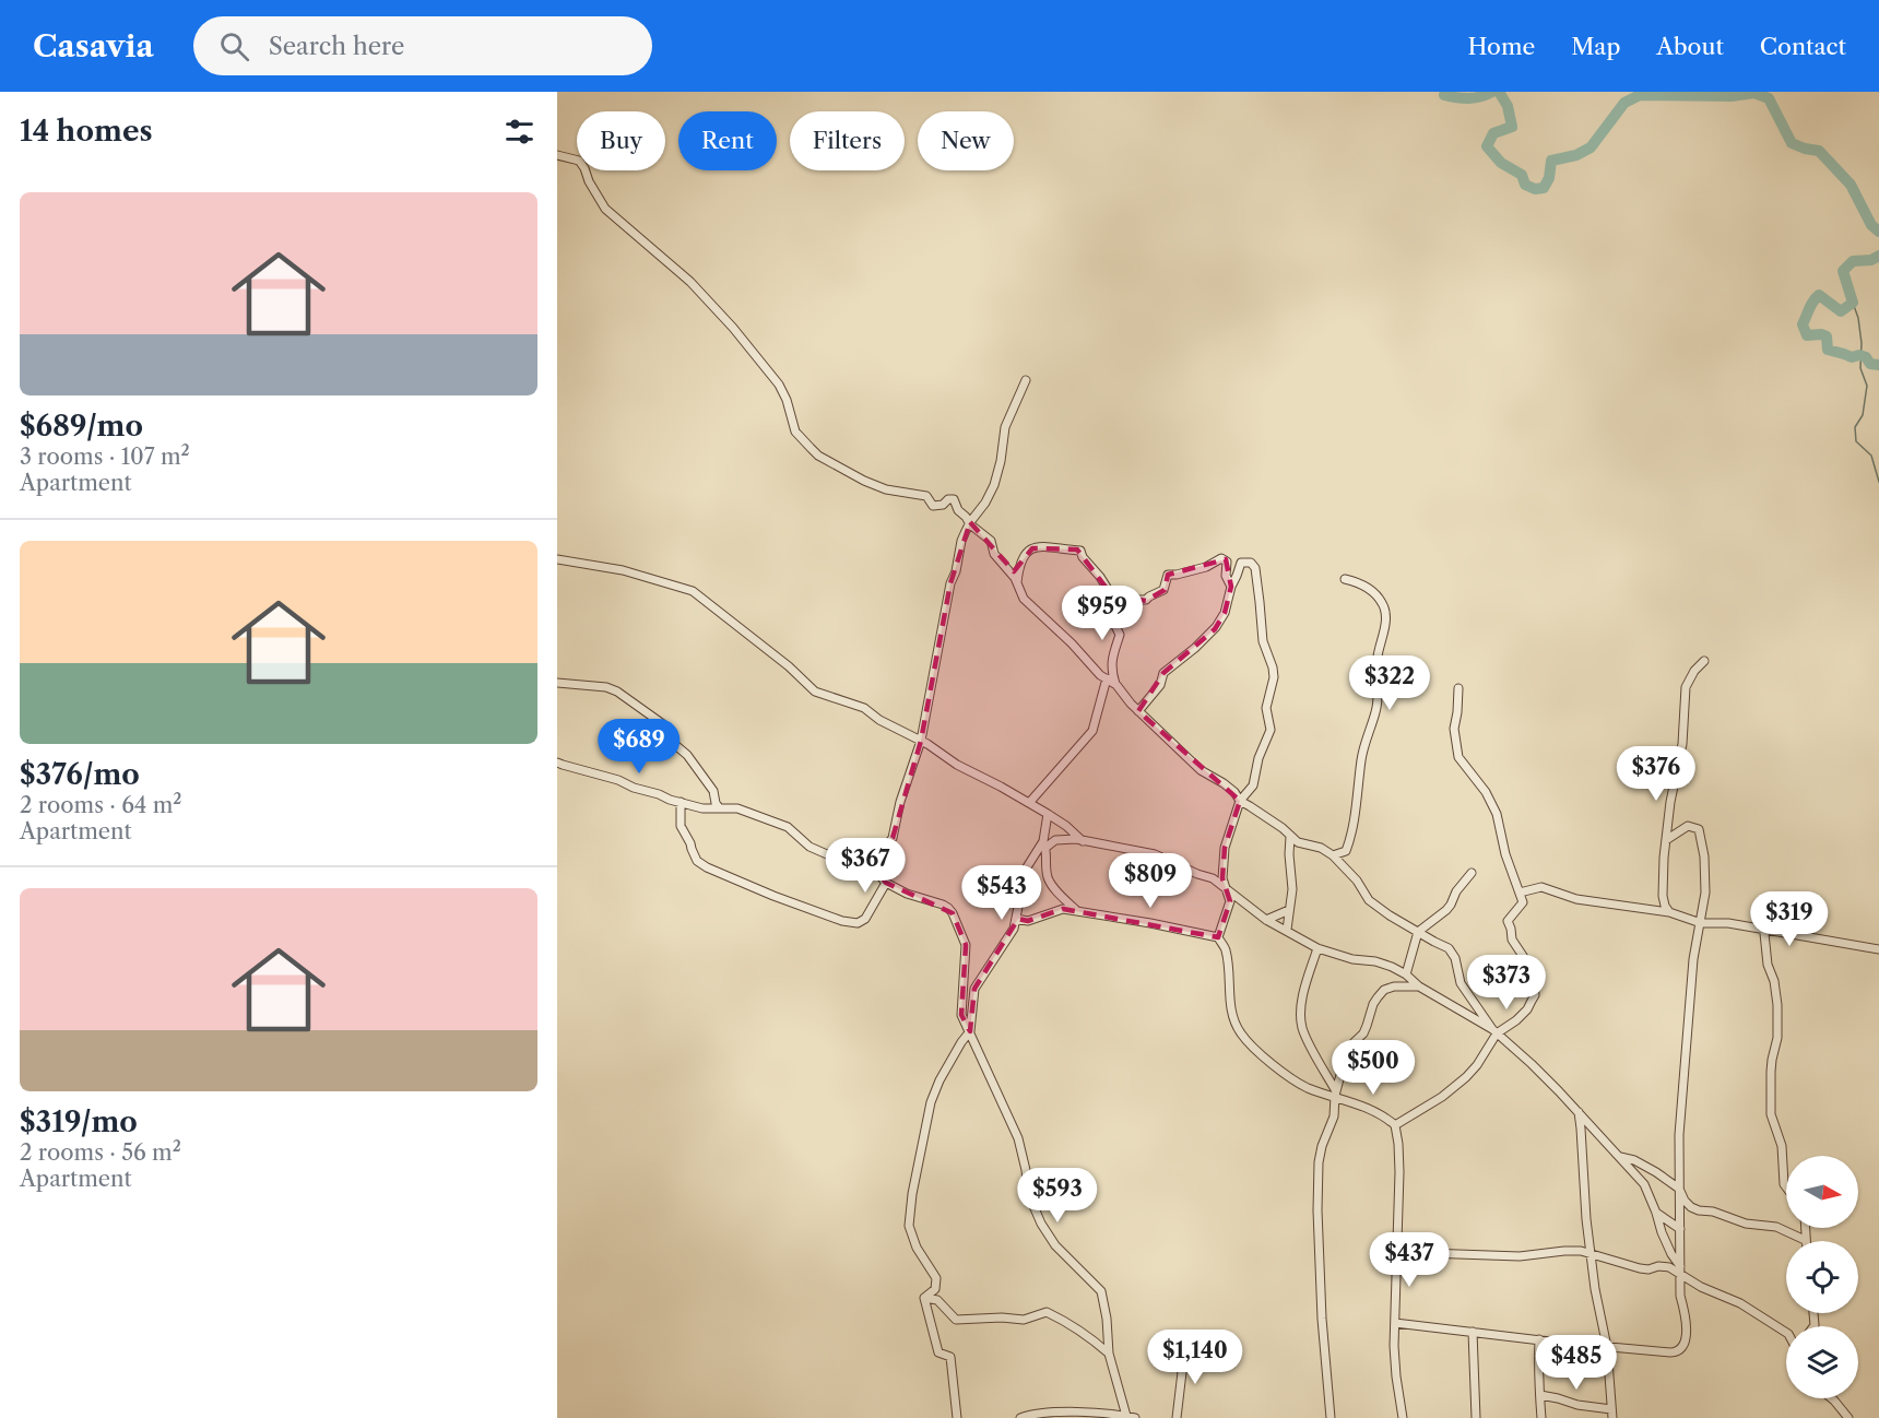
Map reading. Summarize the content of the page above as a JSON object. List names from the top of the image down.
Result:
{
  "north": "right",
  "page": {
    "header": "Casavia",
    "search": "Search here",
    "nav": [
      "Home",
      "Map",
      "About",
      "Contact"
    ],
    "heading": "14 homes",
    "chip": [
      "Buy",
      "Rent",
      "Filters",
      "New"
    ],
    "list": [
      {
        "name": "$689/mo",
        "note": "3 rooms · 107 m² · Apartment"
      },
      {
        "name": "$376/mo",
        "note": "2 rooms · 64 m² · Apartment"
      },
      {
        "name": "$319/mo",
        "note": "2 rooms · 56 m² · Apartment"
      }
    ],
    "price": [
      "$959",
      "$322",
      "$689",
      "$376",
      "$367",
      "$809",
      "$543",
      "$319",
      "$373",
      "$500",
      "$593",
      "$437",
      "$1,140",
      "$485"
    ]
  }
}
